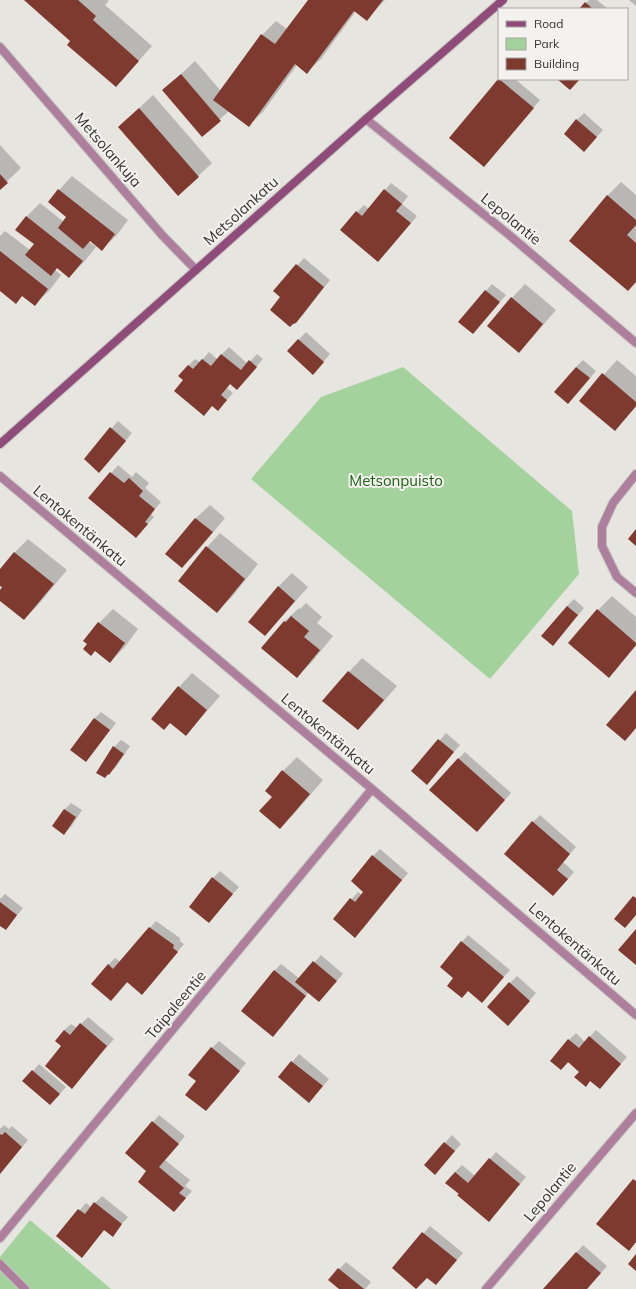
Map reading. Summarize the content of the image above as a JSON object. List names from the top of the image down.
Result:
{
  "streets": {
    "street": [
      "Metsolankuja",
      "Metsolankatu",
      "Lepolantie",
      "Lentokentänkatu",
      "Taipaleentie"
    ]
  },
  "crossings": [
    ["Metsolankuja", "Metsolankatu"],
    ["Metsolankatu", "Lepolantie"],
    ["Lentokentänkatu", "Taipaleentie"]
  ],
  "parks": ["Metsonpuisto"],
  "legend": ["Road", "Park", "Building"]
}
